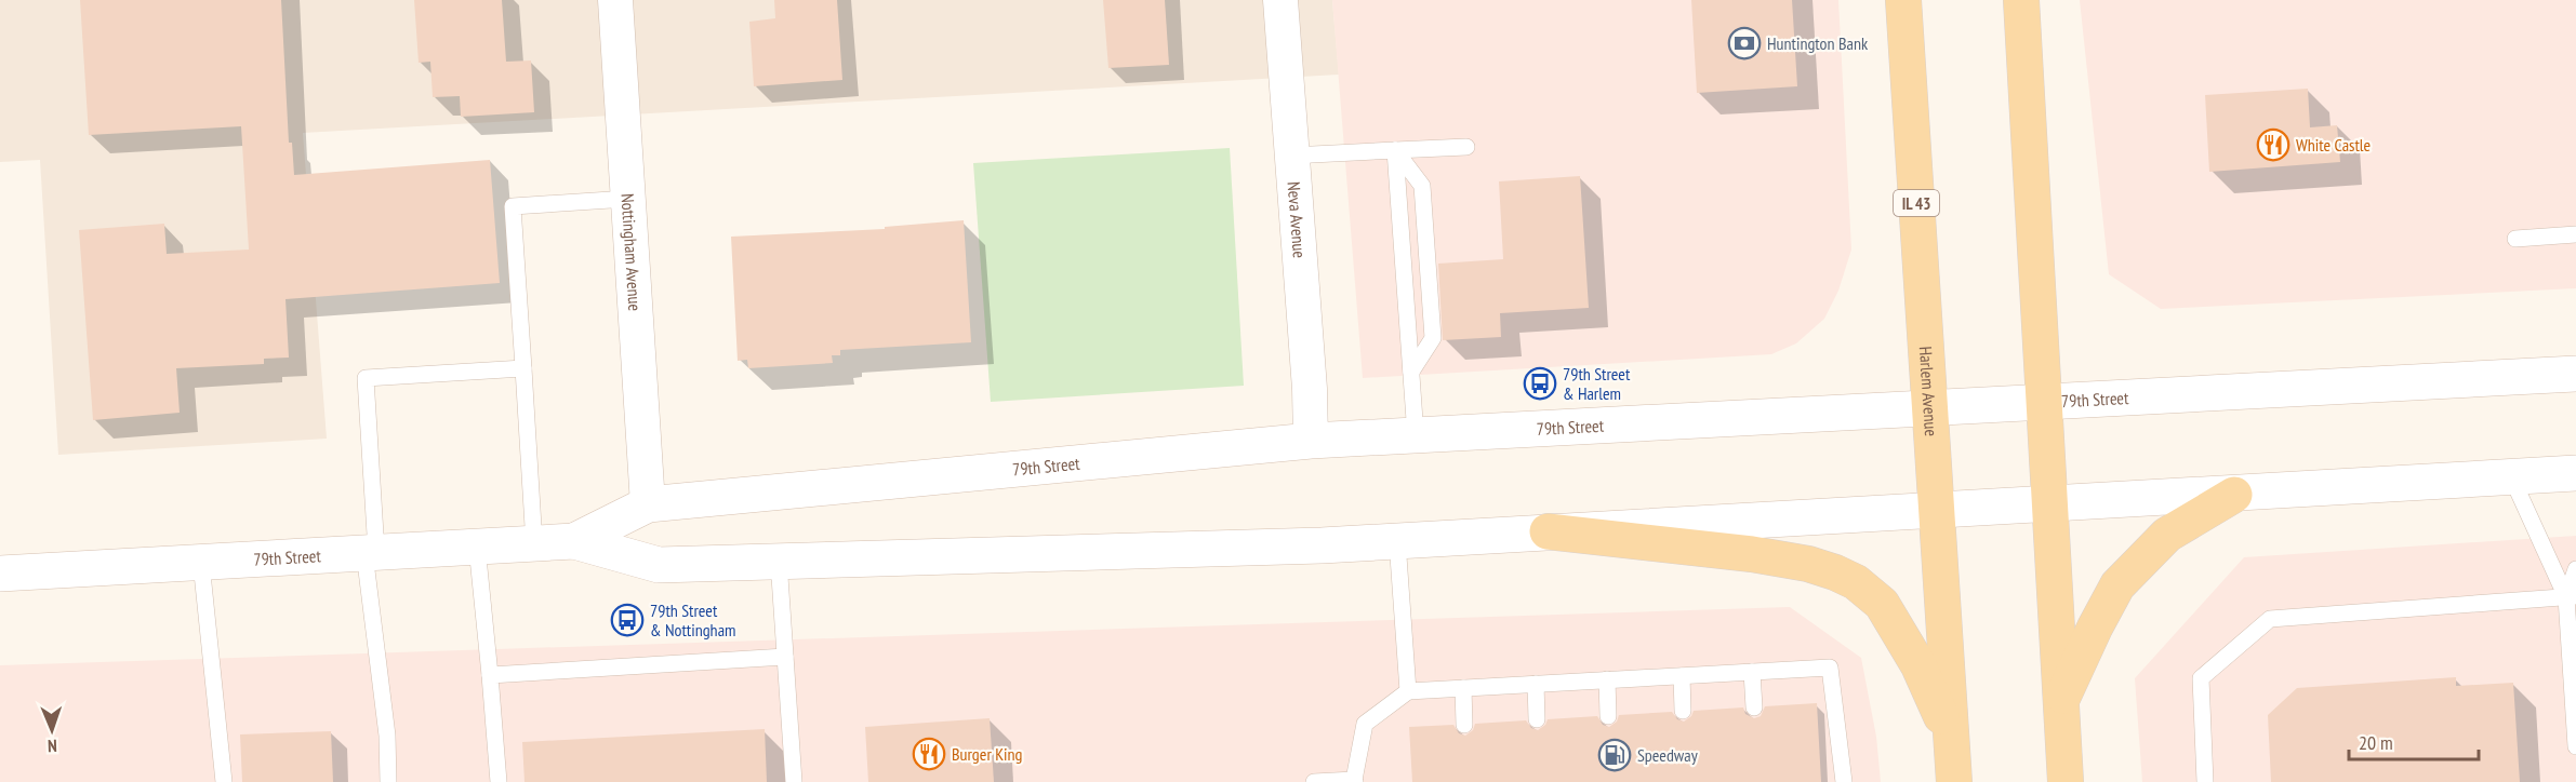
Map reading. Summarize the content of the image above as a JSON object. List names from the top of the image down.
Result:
{
  "streets": {
    "main road": ["IL 43", "Harlem Avenue", "79th Street"],
    "street": ["Neva Avenue", "Nottingham Avenue"]
  },
  "crossings": [
    ["Neva Avenue", "79th Street"],
    ["Nottingham Avenue", "79th Street"],
    ["Harlem Avenue", "79th Street"]
  ],
  "places": {
    "bank": ["Huntington Bank"],
    "restaurant": ["White Castle", "Burger King"],
    "bus stop": ["79th Street & Harlem", "79th Street & Nottingham"],
    "fuel station": ["Speedway"]
  },
  "scale_bar": "20 m",
  "north": "bottom"
}
